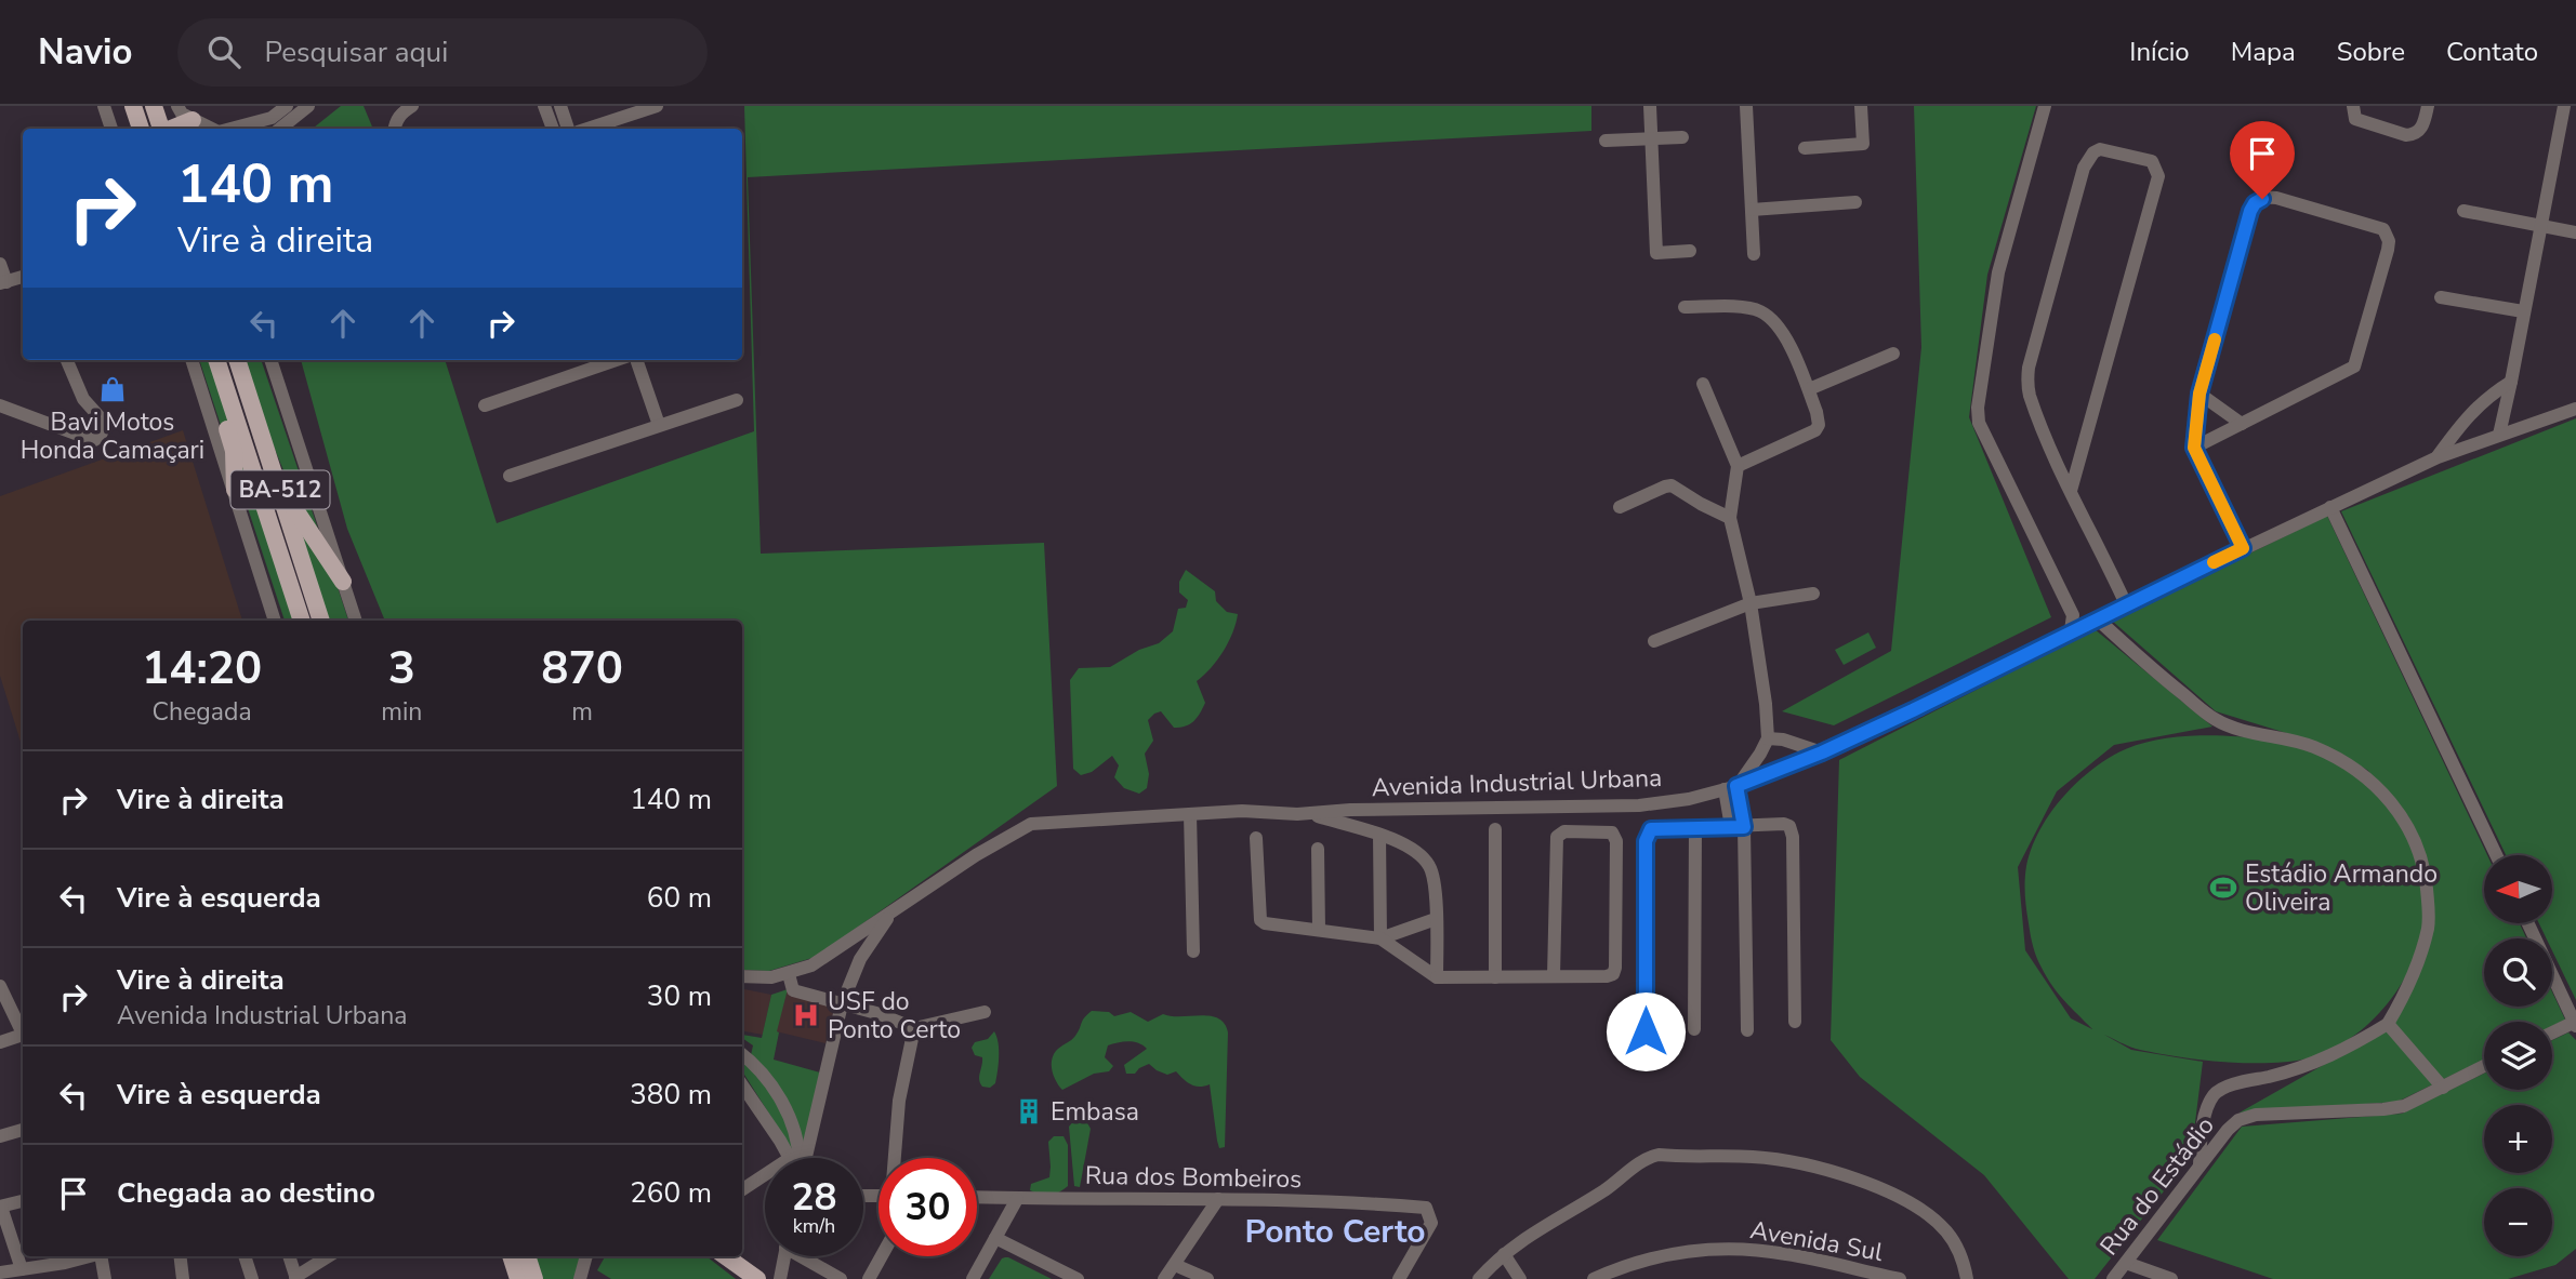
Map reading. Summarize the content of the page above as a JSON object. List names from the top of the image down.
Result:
{
  "streets": {
    "main road": ["BA-512"],
    "street": [
      "Avenida Industrial Urbana",
      "Rua dos Bombeiros",
      "Rua do Estádio",
      "Avenida Sul"
    ]
  },
  "districts": ["Ponto Certo"],
  "places": {
    "shop": ["Bavi Motos Honda Camaçari"],
    "sports": ["Estádio Armando Oliveira"],
    "hospital": ["USF do Ponto Certo"],
    "building": ["Embasa"]
  },
  "north": "left",
  "page": {
    "header": "Navio",
    "search": "Pesquisar aqui",
    "nav": [
      "Início",
      "Mapa",
      "Sobre",
      "Contato"
    ],
    "turn": ["140 m", "Vire à direita"],
    "eta": [
      "14:20",
      "Chegada",
      "3",
      "min",
      "870",
      "m"
    ],
    "list": [
      {
        "name": "Vire à direita",
        "value": "140 m"
      },
      {
        "name": "Vire à esquerda",
        "value": "60 m"
      },
      {
        "name": "Vire à direita",
        "note": "Avenida Industrial Urbana",
        "value": "30 m"
      },
      {
        "name": "Vire à esquerda",
        "value": "380 m"
      },
      {
        "name": "Chegada ao destino",
        "value": "260 m"
      }
    ],
    "map_buttons": ["+", "−"],
    "speed": "28 km/h",
    "limit": "30"
  }
}
